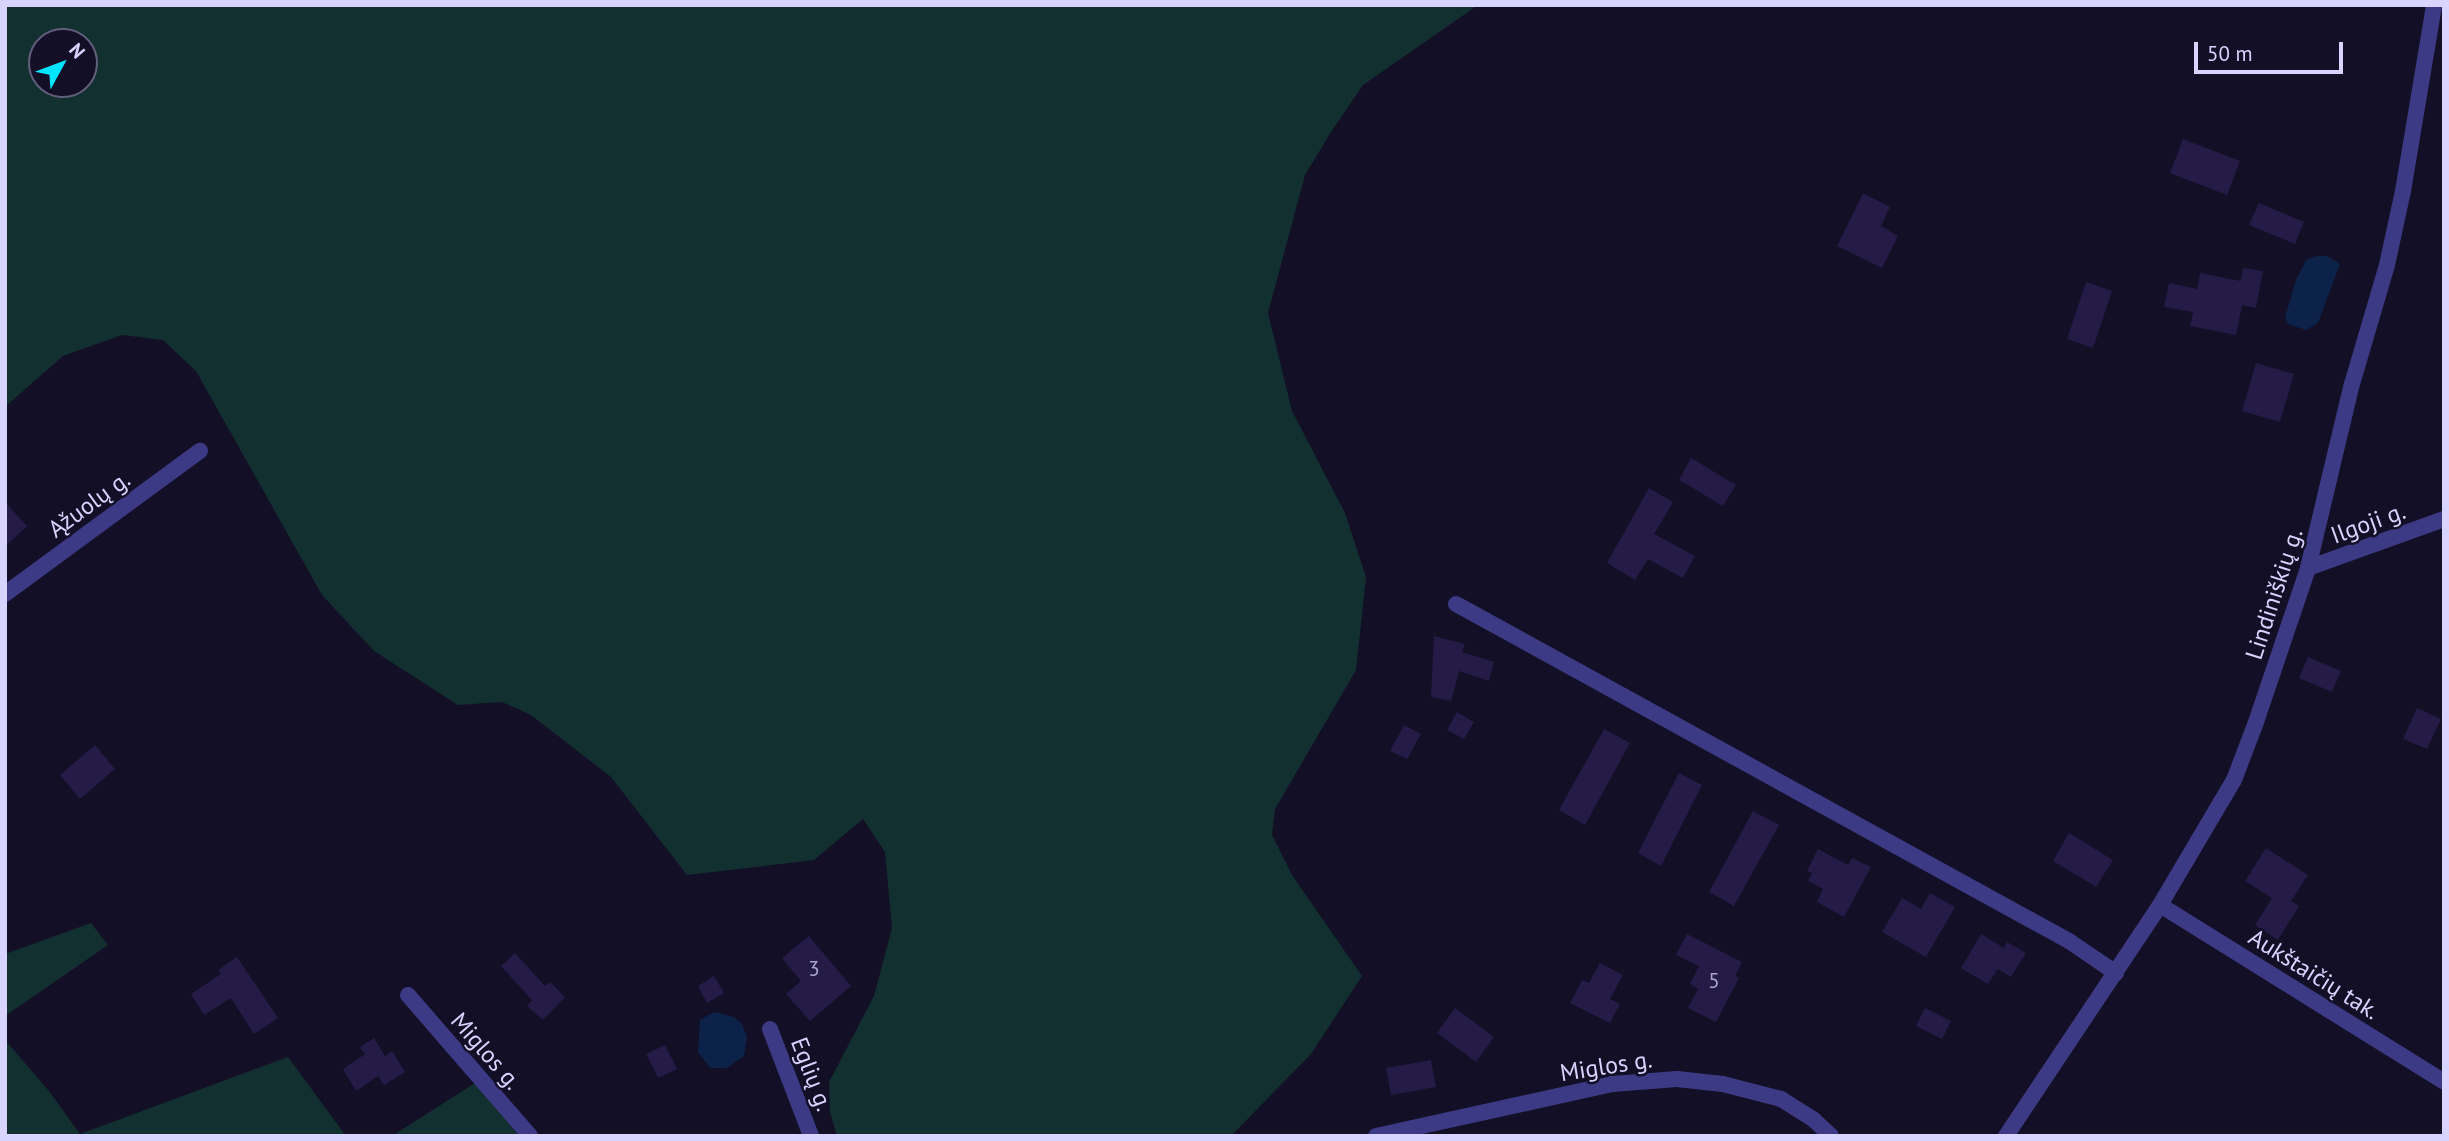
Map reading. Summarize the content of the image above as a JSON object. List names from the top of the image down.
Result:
{
  "streets": {
    "street": [
      "Ąžuolų g.",
      "Ilgoji g.",
      "Lindiniškių g.",
      "Aukštaičių tak.",
      "Miglos g.",
      "Eglių g."
    ]
  },
  "crossings": [
    ["Ilgoji g.", "Lindiniškių g."],
    ["Lindiniškių g.", "Aukštaičių tak."]
  ],
  "house_numbers": ["3", "5"],
  "scale_bar": "50 m",
  "north": "top right"
}
